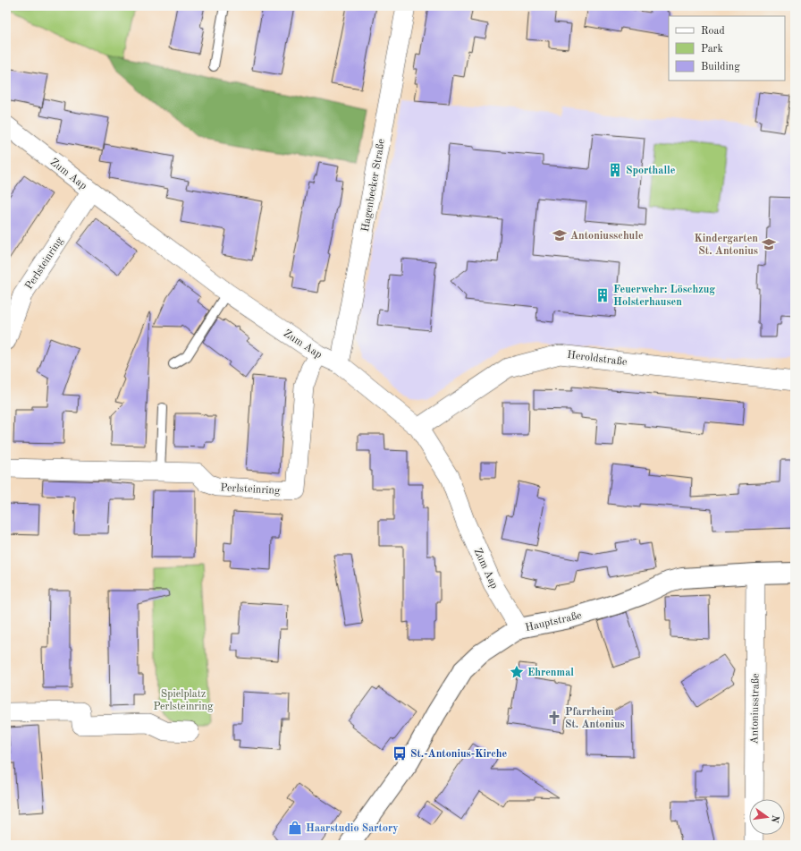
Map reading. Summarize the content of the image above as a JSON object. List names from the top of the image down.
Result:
{
  "streets": {
    "main road": ["Hauptstraße"],
    "street": [
      "Zum Aap",
      "Hagenbecker Straße",
      "Perlsteinring",
      "Heroldstraße",
      "Antoniusstraße"
    ]
  },
  "crossings": [
    ["Zum Aap", "Hagenbecker Straße"],
    ["Zum Aap", "Perlsteinring"],
    ["Zum Aap", "Heroldstraße"],
    ["Zum Aap", "Hauptstraße"],
    ["Hauptstraße", "Antoniusstraße"]
  ],
  "parks": ["Spielplatz Perlsteinring"],
  "places": {
    "building": ["Sporthalle", "Feuerwehr: Löschzug Holsterhausen"],
    "school or university": ["Antoniusschule", "Kindergarten St. Antonius"],
    "place": ["Ehrenmal"],
    "church": ["Pfarrheim St. Antonius"],
    "bus stop": ["St.-Antonius-Kirche"],
    "shop": ["Haarstudio Sartory"]
  },
  "legend": ["Road", "Park", "Building"],
  "north": "right"
}
